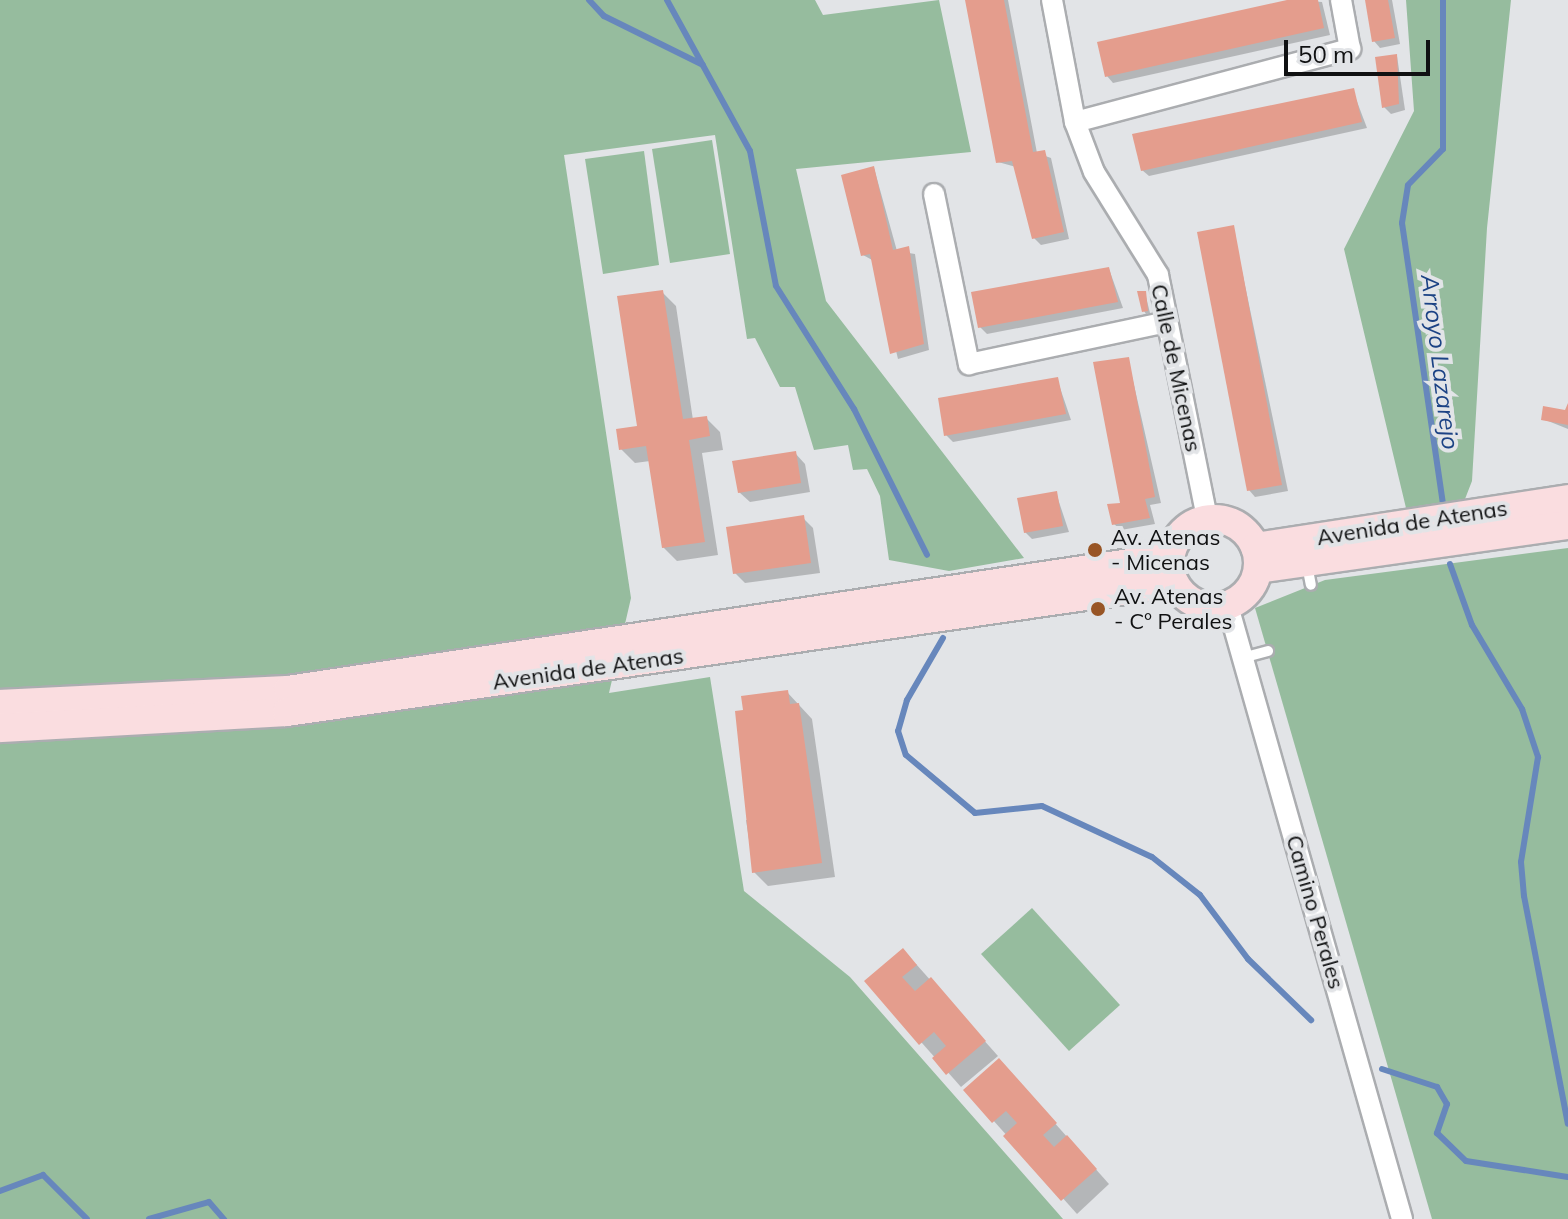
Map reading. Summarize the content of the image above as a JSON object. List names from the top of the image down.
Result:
{
  "streets": {
    "main road": ["Avenida de Atenas"],
    "street": ["Calle de Micenas", "Camino Perales"]
  },
  "crossings": [
    ["Calle de Micenas", "Avenida de Atenas"],
    ["Calle de Micenas", "Camino Perales"],
    ["Avenida de Atenas", "Camino Perales"]
  ],
  "water": ["Arroyo Lazarejo"],
  "places": ["Av. Atenas - Micenas", "Av. Atenas - Cº Perales"],
  "scale_bar": "50 m"
}
